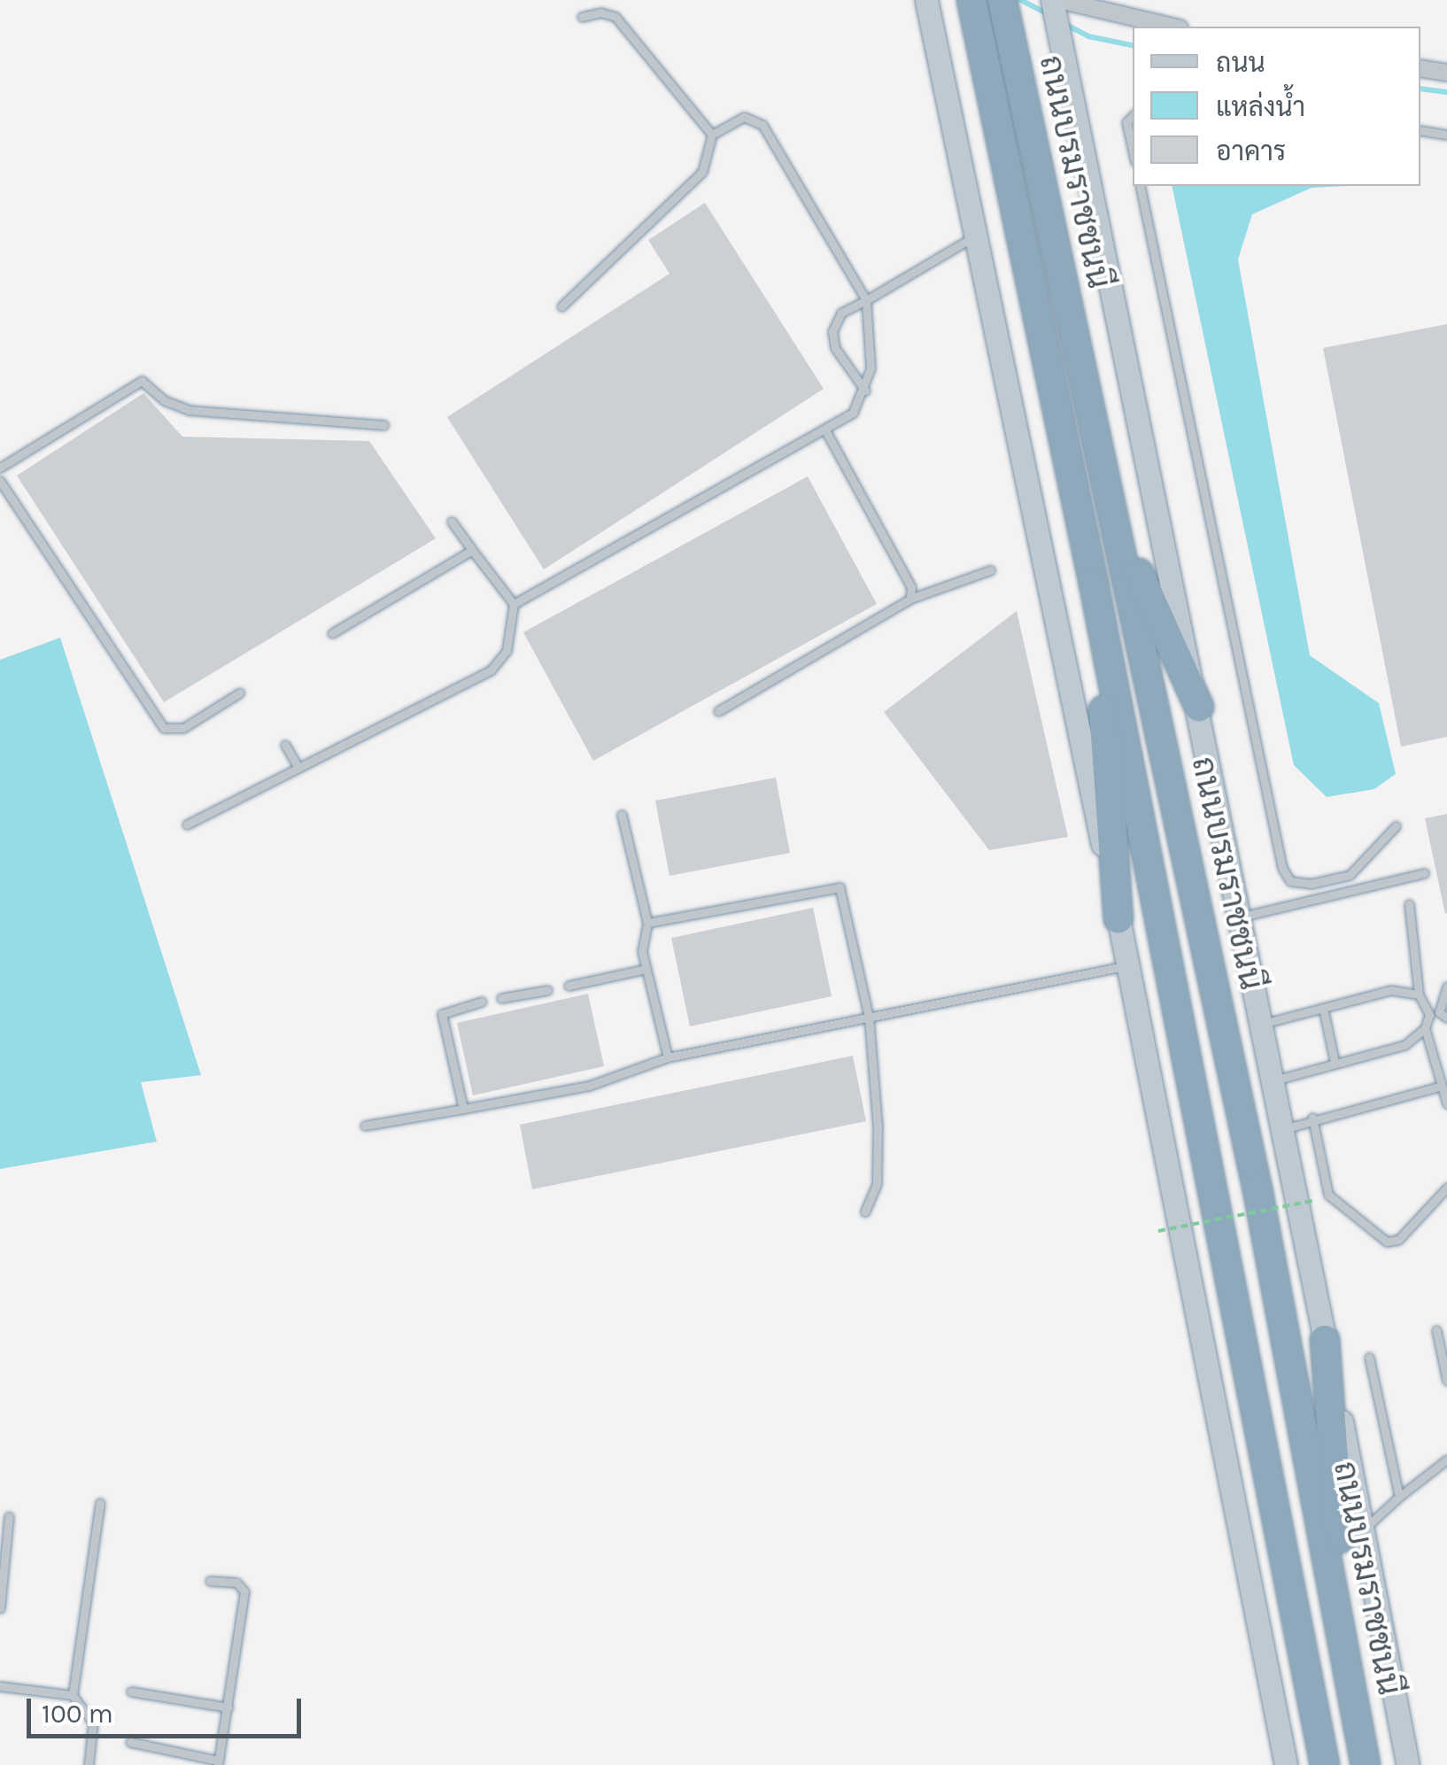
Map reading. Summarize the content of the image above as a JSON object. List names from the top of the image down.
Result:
{
  "streets": {
    "highway": ["ถนนบรมราชชนนี"]
  },
  "legend": ["ถนน", "แหล่งน้ำ", "อาคาร"],
  "scale_bar": "100 m"
}
